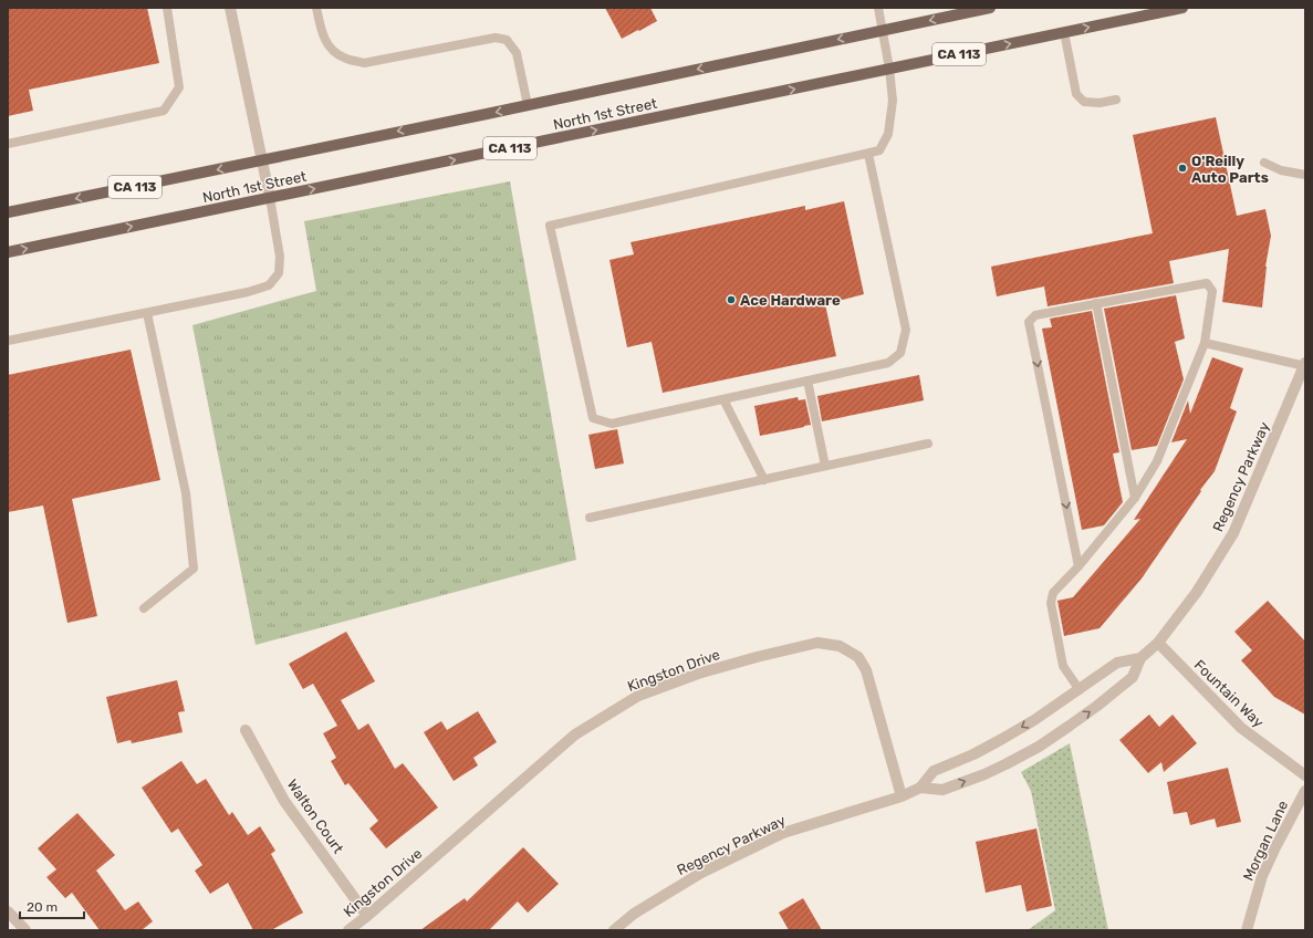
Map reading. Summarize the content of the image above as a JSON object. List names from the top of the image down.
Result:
{
  "streets": {
    "main road": ["CA 113", "North 1st Street"],
    "street": [
      "Regency Parkway",
      "Kingston Drive",
      "Fountain Way",
      "Walton Court",
      "Morgan Lane"
    ]
  },
  "crossings": [
    ["Regency Parkway", "Kingston Drive"],
    ["Regency Parkway", "Fountain Way"],
    ["Kingston Drive", "Walton Court"]
  ],
  "places": ["O'Reilly Auto Parts", "Ace Hardware"],
  "scale_bar": "20 m"
}
